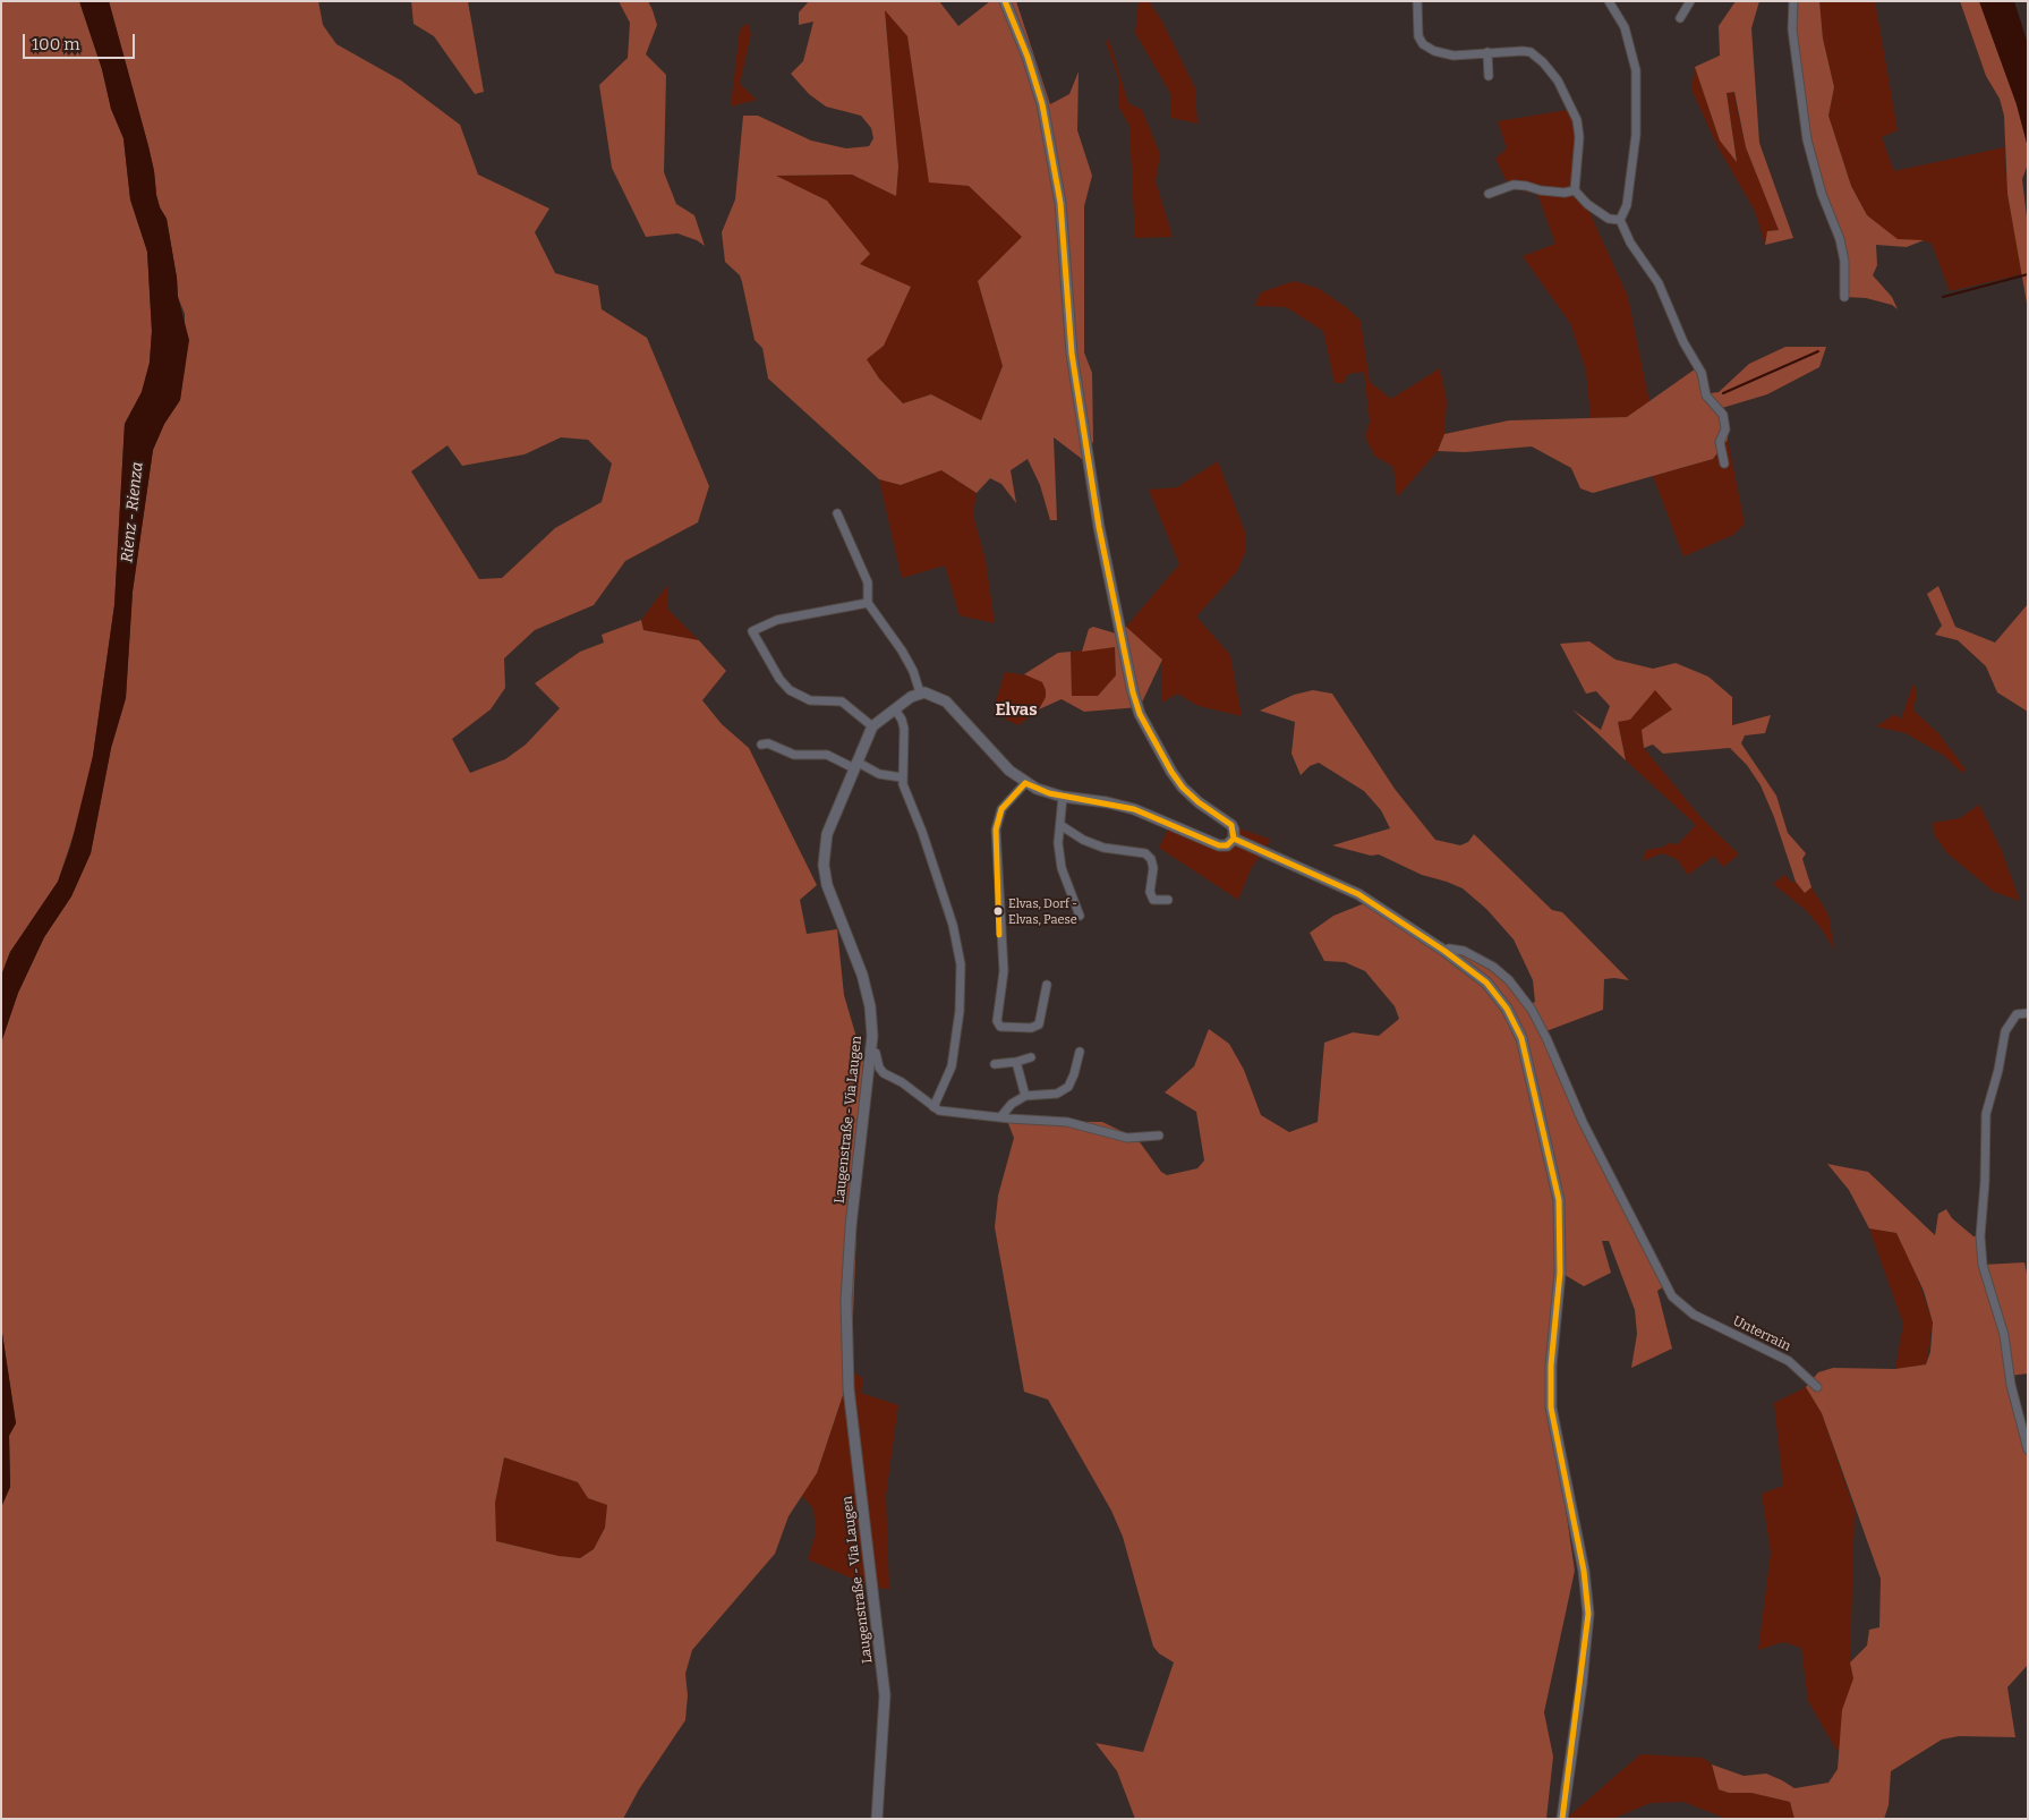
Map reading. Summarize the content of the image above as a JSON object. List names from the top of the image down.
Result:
{
  "streets": {
    "street": ["Laugenstraße - Via Laugen", "Unterrain"]
  },
  "districts": ["Elvas"],
  "water": ["Rienz - Rienza"],
  "places": ["Elvas, Dorf - Elvas, Paese"],
  "scale_bar": "100 m"
}
